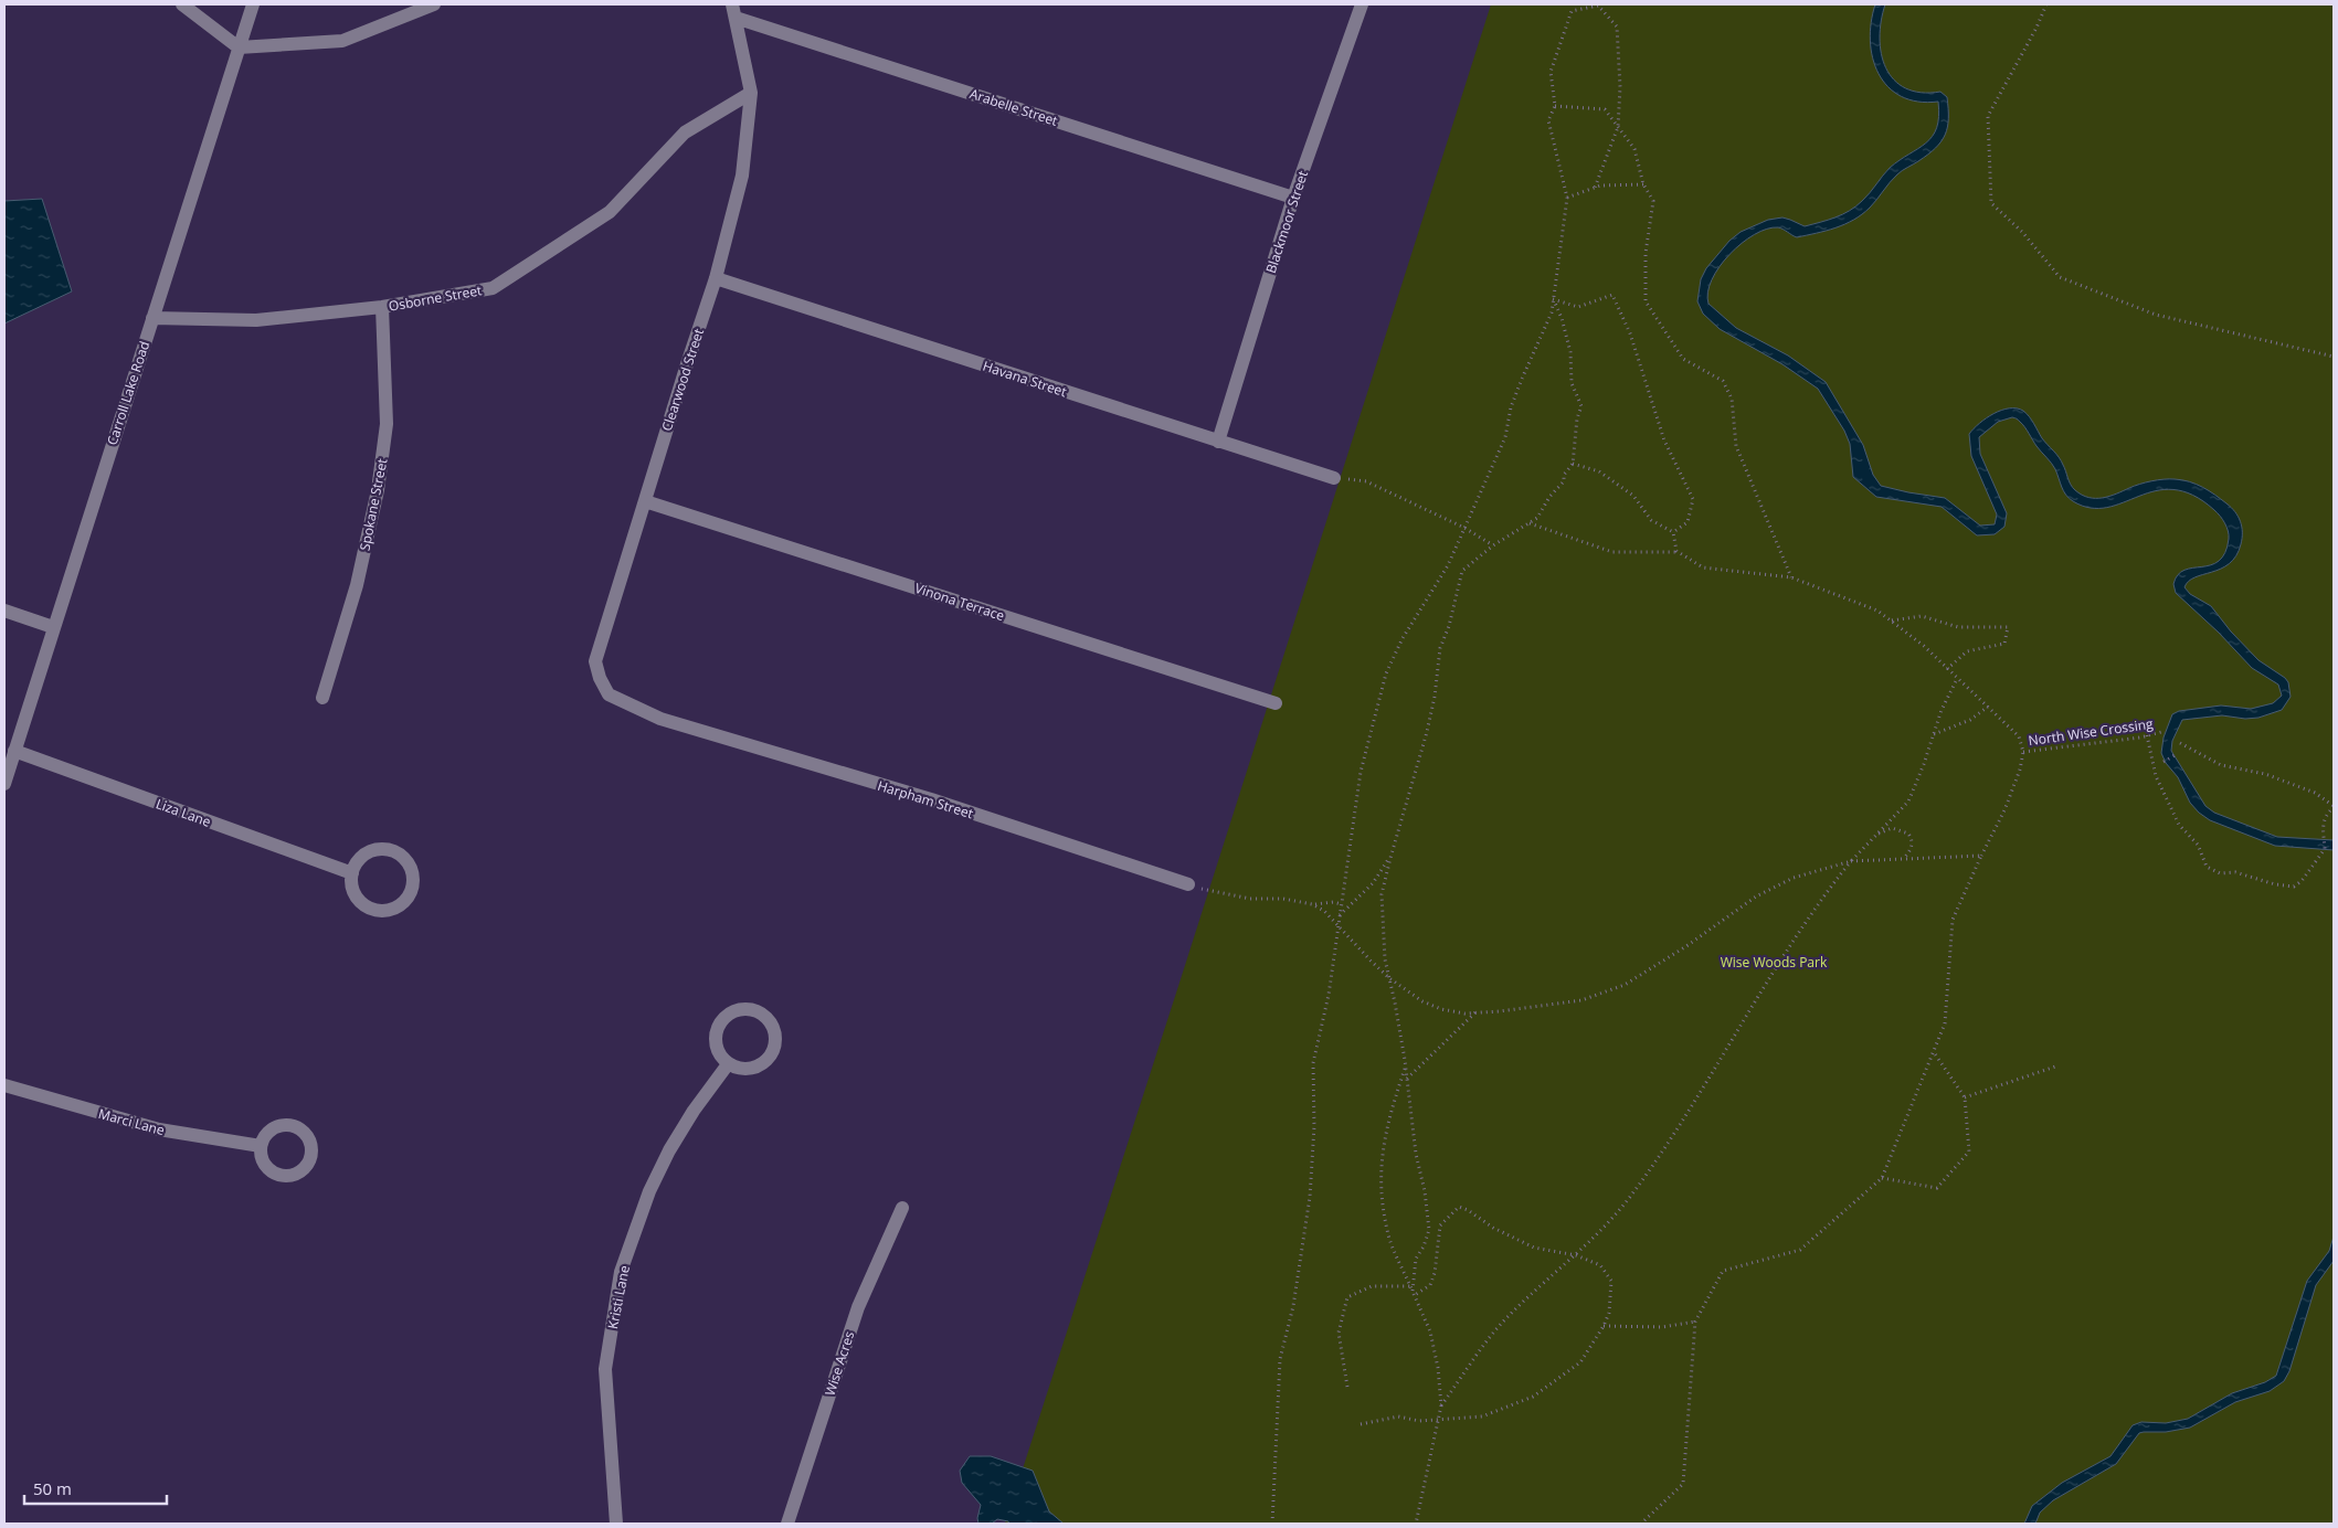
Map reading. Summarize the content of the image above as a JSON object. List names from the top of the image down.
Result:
{
  "streets": {
    "street": [
      "Arabelle Street",
      "Blackmoor Street",
      "Osborne Street",
      "Havana Street",
      "Clearwood Street",
      "Carroll Lake Road",
      "Spokane Street",
      "Vinona Terrace",
      "Harpham Street",
      "Liza Lane",
      "Marci Lane",
      "Kristi Lane",
      "Wise Acres"
    ],
    "path": ["North Wise Crossing"]
  },
  "crossings": [
    ["Arabelle Street", "Blackmoor Street"],
    ["Arabelle Street", "Clearwood Street"],
    ["Blackmoor Street", "Havana Street"],
    ["Osborne Street", "Clearwood Street"],
    ["Osborne Street", "Carroll Lake Road"],
    ["Osborne Street", "Spokane Street"],
    ["Havana Street", "Clearwood Street"],
    ["Clearwood Street", "Vinona Terrace"],
    ["Clearwood Street", "Harpham Street"],
    ["Carroll Lake Road", "Liza Lane"]
  ],
  "parks": ["Wise Woods Park"],
  "scale_bar": "50 m"
}
